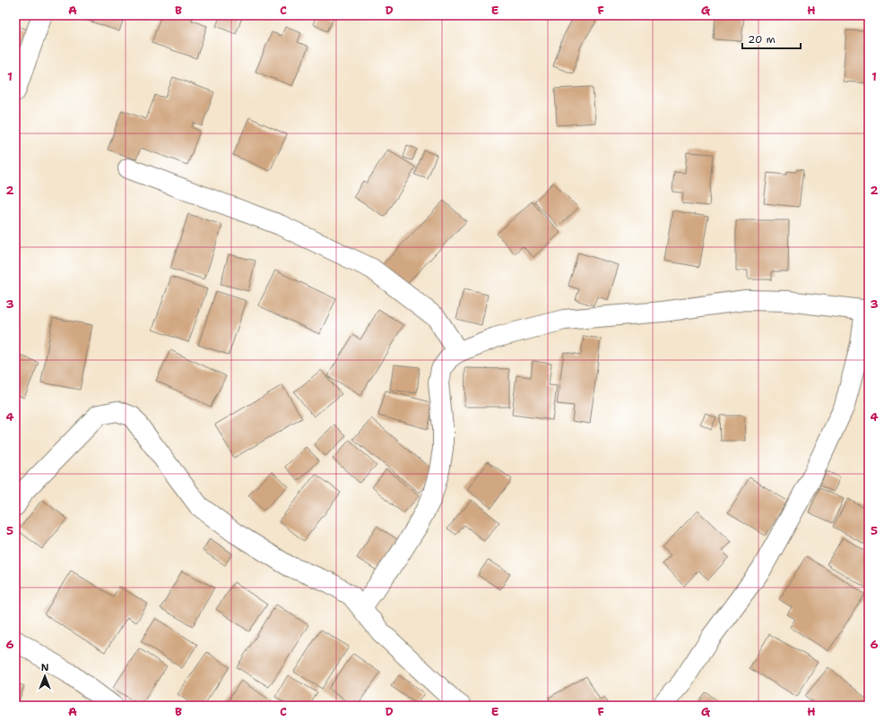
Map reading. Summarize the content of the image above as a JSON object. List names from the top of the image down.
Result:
{
  "scale_bar": "20 m",
  "north": "top",
  "grid": {
    "columns": [
      "A",
      "B",
      "C",
      "D",
      "E",
      "F",
      "G",
      "H"
    ],
    "rows": [
      "1",
      "2",
      "3",
      "4",
      "5",
      "6"
    ]
  }
}
